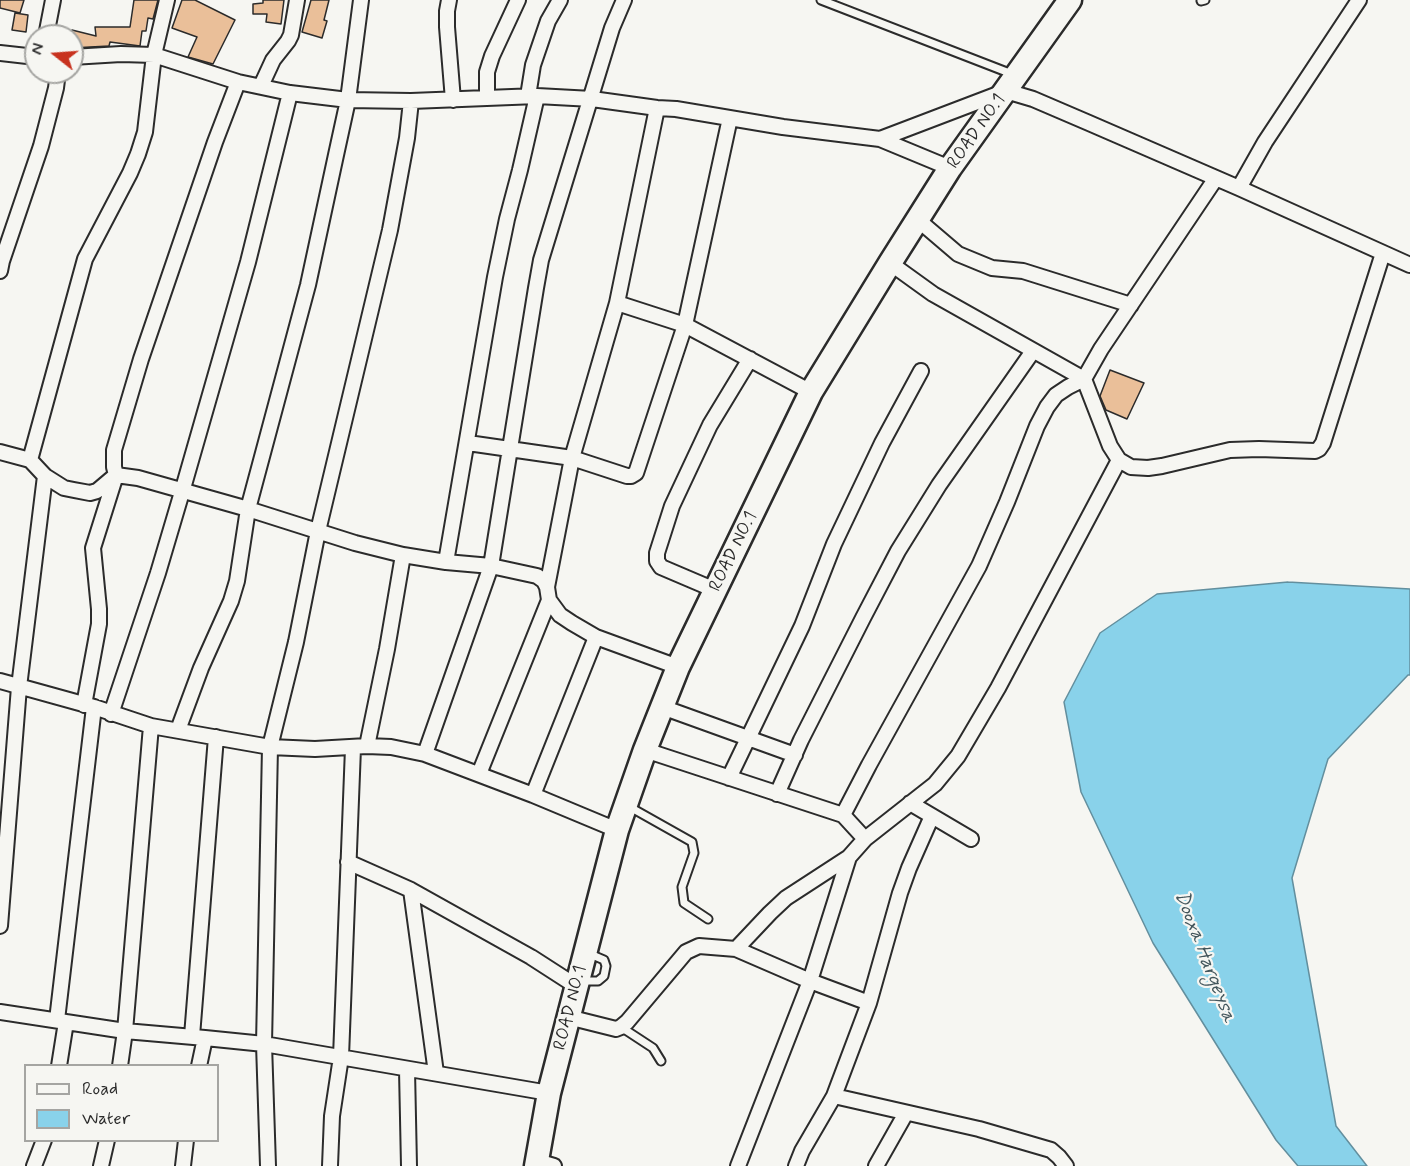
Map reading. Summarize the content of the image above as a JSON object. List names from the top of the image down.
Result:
{
  "streets": {
    "highway": ["ROAD NO.1"]
  },
  "water": ["Dooxa Hargeysa"],
  "legend": ["Road", "Water"],
  "north": "left"
}
